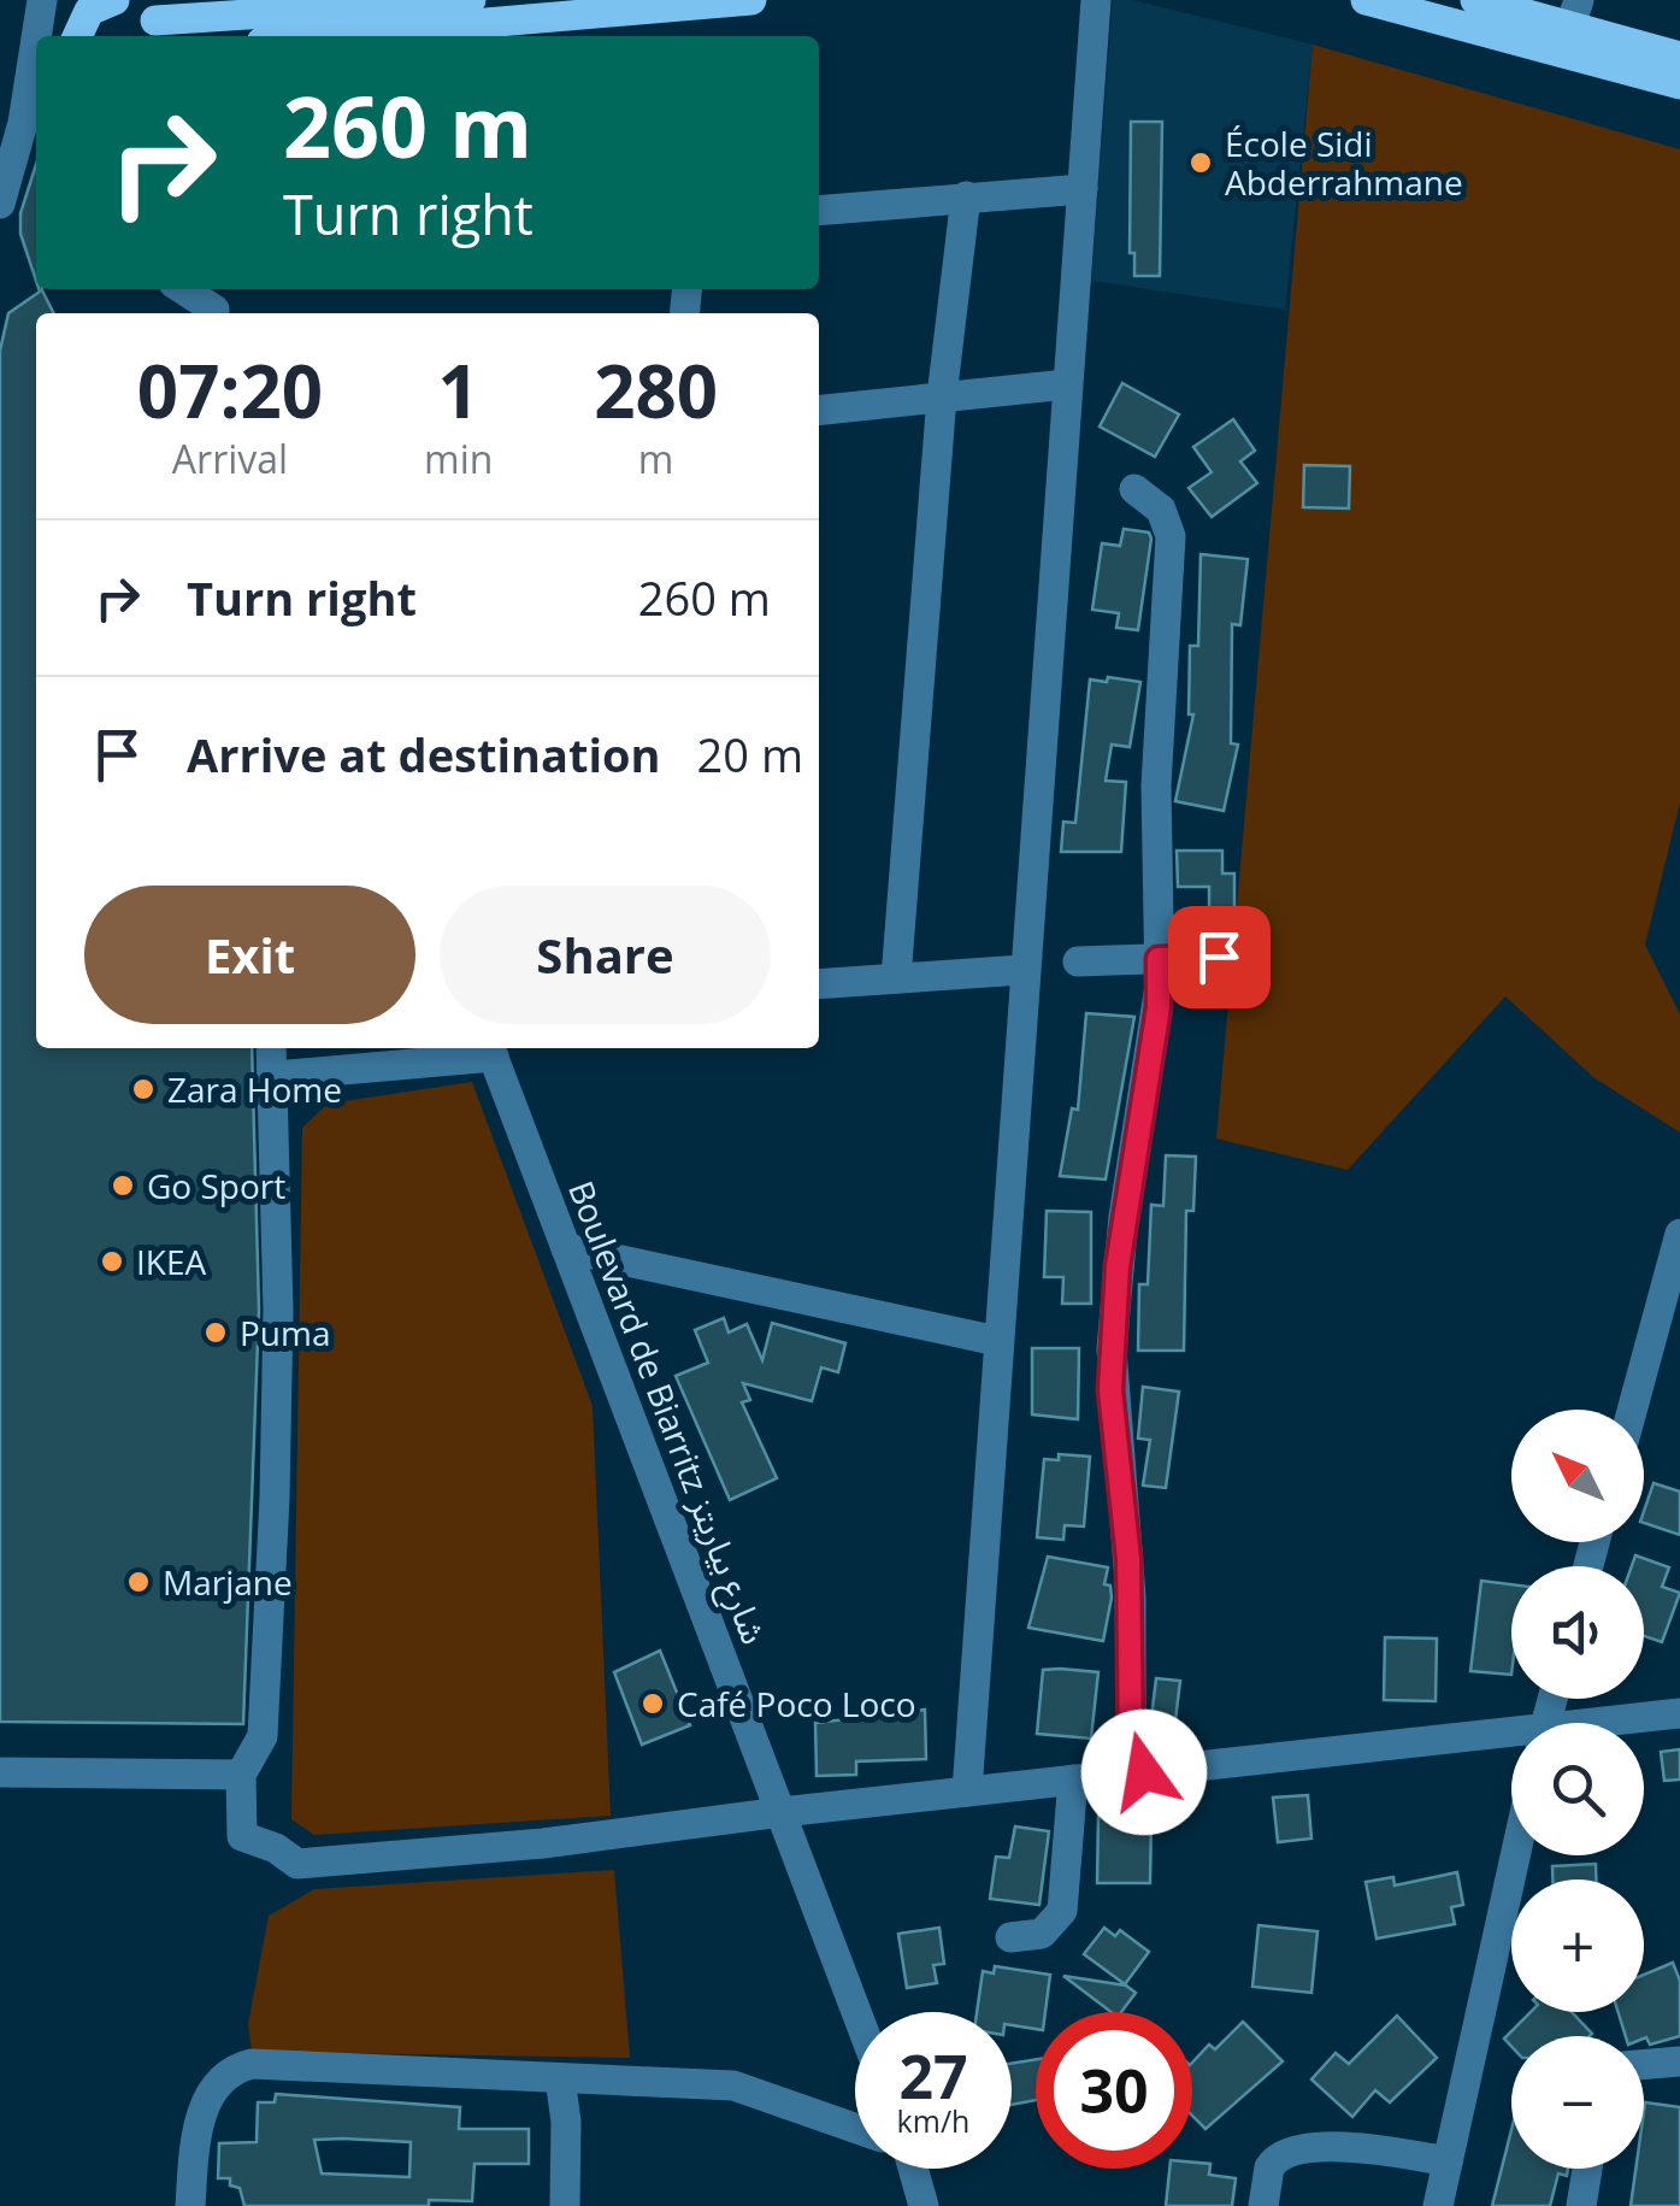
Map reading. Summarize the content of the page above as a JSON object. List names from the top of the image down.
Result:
{
  "streets": {
    "street": ["Boulevard de Biarritz شارع بياريتز"]
  },
  "places": [
    "École Sidi Abderrahmane",
    "Zara Home",
    "Go Sport",
    "IKEA",
    "Puma",
    "Marjane",
    "Café Poco Loco"
  ],
  "north": "top left",
  "page": {
    "turn": ["260 m", "Turn right"],
    "eta": [
      "07:20",
      "Arrival",
      "1",
      "min",
      "280",
      "m"
    ],
    "list": [
      {
        "name": "Turn right",
        "value": "260 m"
      },
      {
        "name": "Arrive at destination",
        "value": "20 m"
      }
    ],
    "buttons": ["Exit", "Share"],
    "map_buttons": ["+", "−"],
    "speed": "27 km/h",
    "limit": "30"
  }
}
